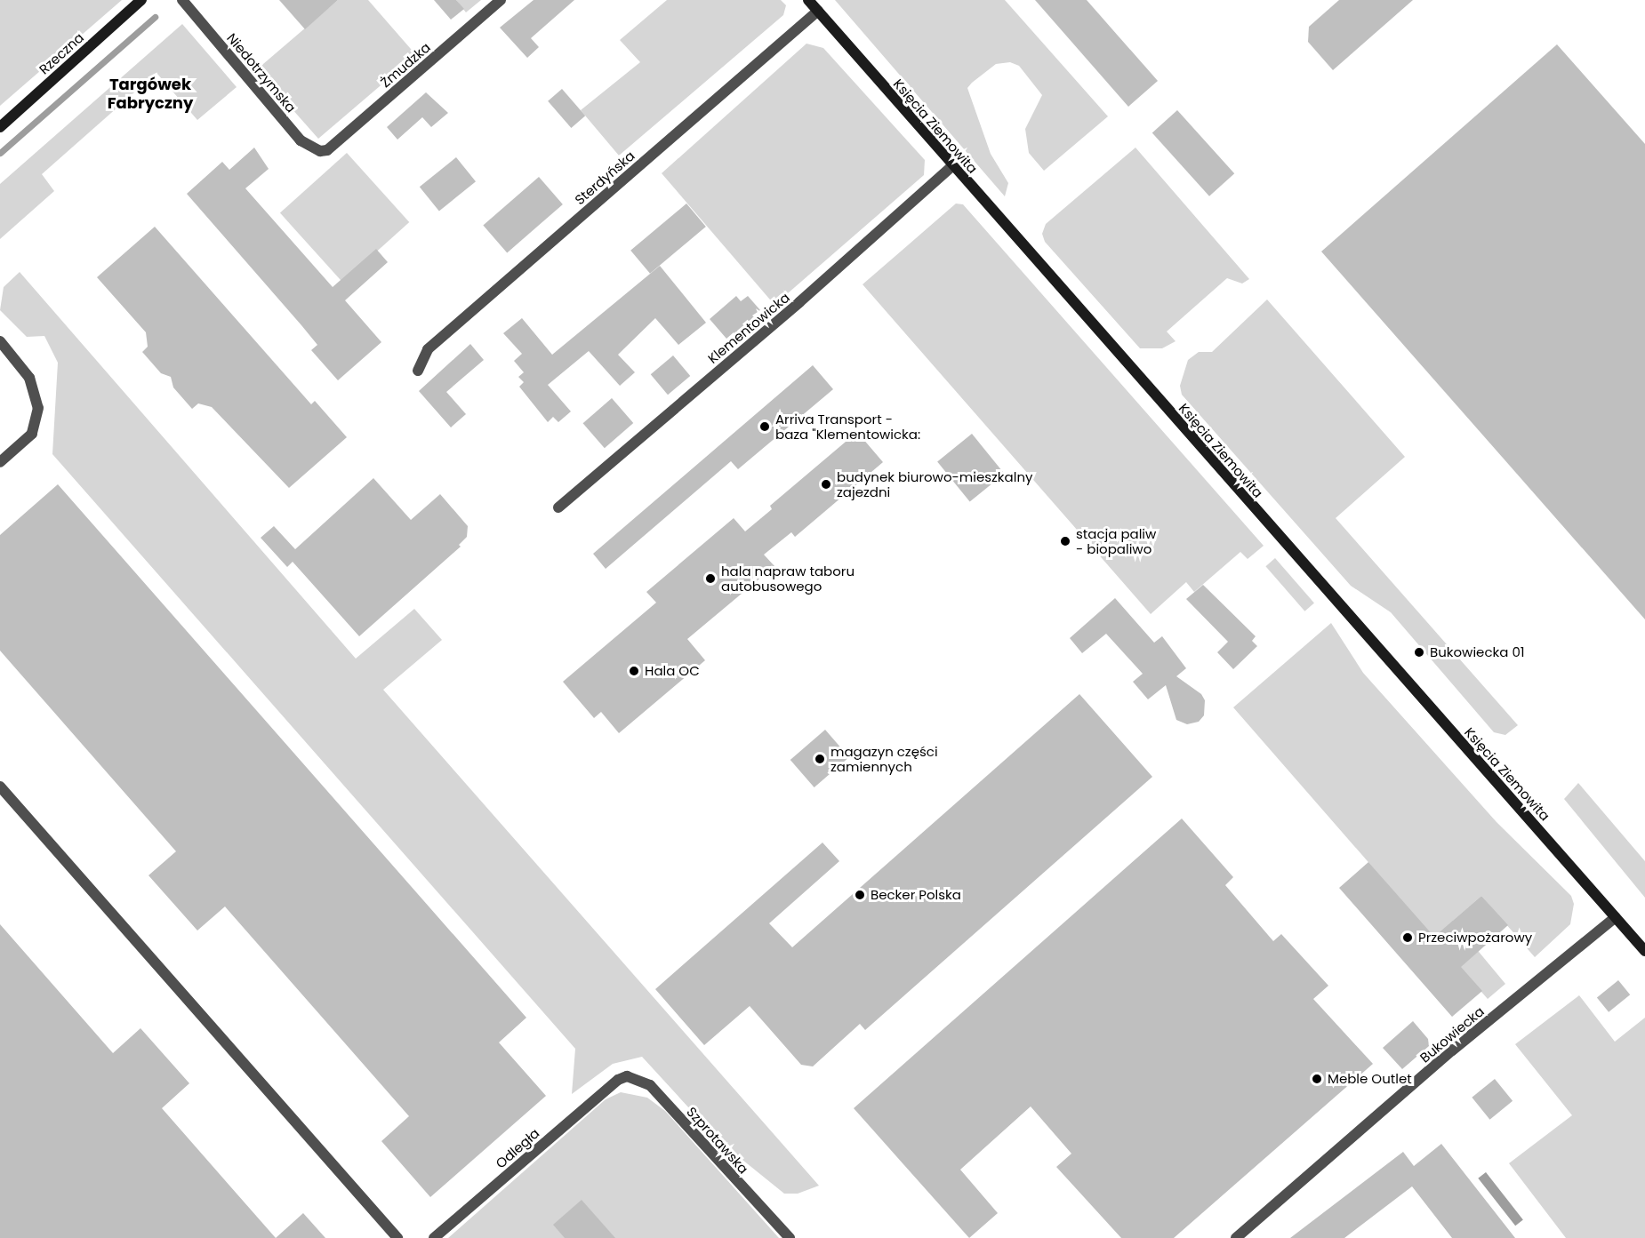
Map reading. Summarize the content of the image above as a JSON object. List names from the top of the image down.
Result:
{
  "streets": {
    "street": [
      "Rzeczna",
      "Żmudzka",
      "Niedotrzymska",
      "Księcia Ziemowita",
      "Sterdyńska",
      "Klementowicka",
      "Bukowiecka",
      "Szprotawska",
      "Odległa"
    ]
  },
  "crossings": [
    ["Żmudzka", "Niedotrzymska"],
    ["Księcia Ziemowita", "Sterdyńska"],
    ["Księcia Ziemowita", "Klementowicka"],
    ["Księcia Ziemowita", "Bukowiecka"],
    ["Szprotawska", "Odległa"]
  ],
  "districts": ["Targówek Fabryczny"],
  "places": [
    "Arriva Transport - baza \"Klementowicka:",
    "budynek biurowo-mieszkalny zajezdni",
    "stacja paliw - biopaliwo",
    "hala napraw taboru autobusowego",
    "Bukowiecka 01",
    "Hala OC",
    "magazyn części zamiennych",
    "Becker Polska",
    "Przeciwpożarowy",
    "Meble Outlet"
  ]
}
